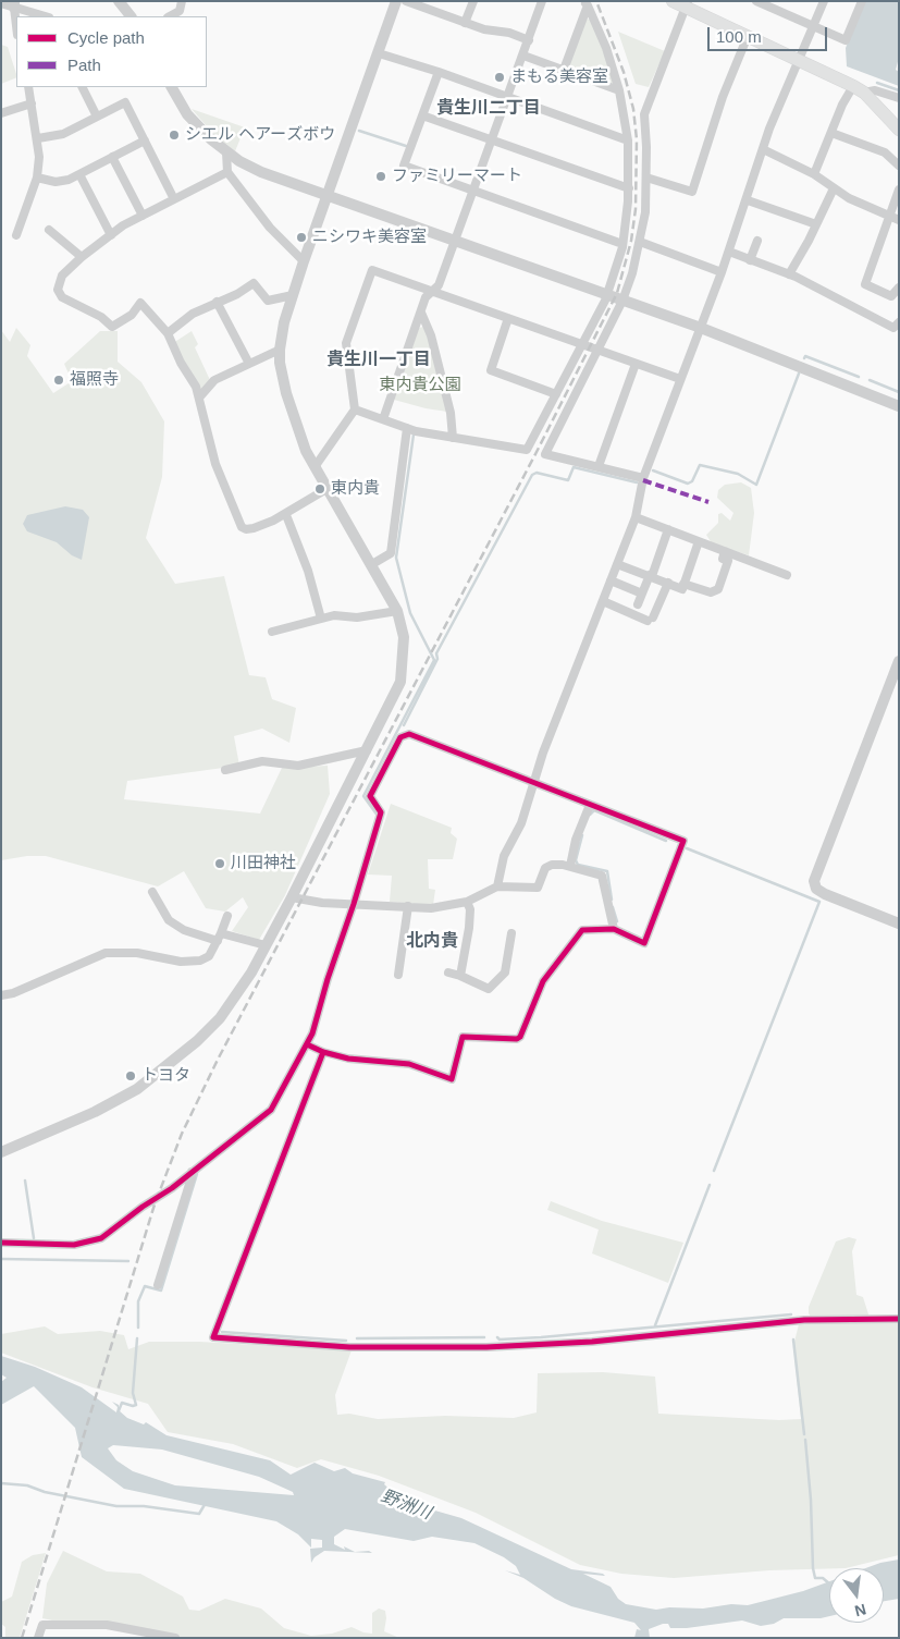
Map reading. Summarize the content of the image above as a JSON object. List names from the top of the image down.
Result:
{
  "districts": ["貴生川二丁目", "貴生川一丁目", "北内貴"],
  "water": ["野洲川"],
  "parks": ["東内貴公園"],
  "places": [
    "まもる美容室",
    "シエル ヘアーズボウ",
    "ファミリーマート",
    "ニシワキ美容室",
    "福照寺",
    "東内貴",
    "川田神社",
    "トヨタ"
  ],
  "legend": ["Cycle path", "Path"],
  "scale_bar": "100 m",
  "north": "bottom"
}
